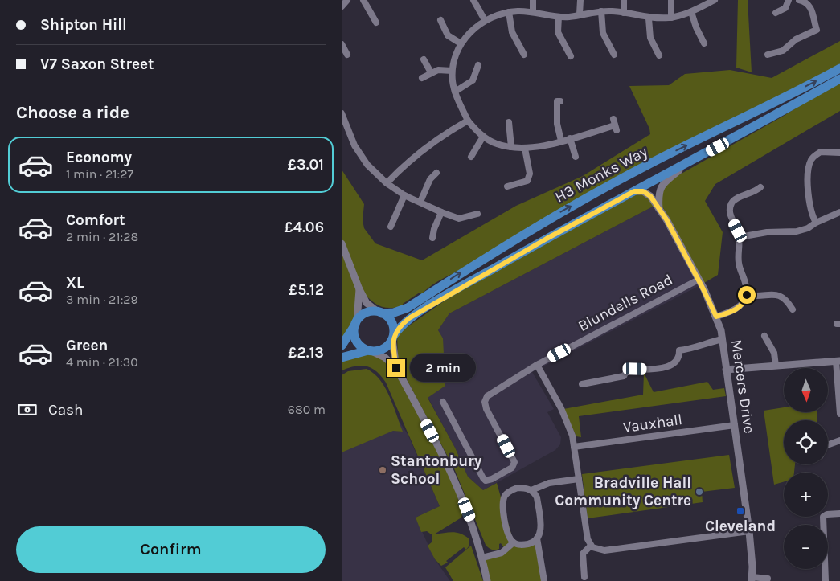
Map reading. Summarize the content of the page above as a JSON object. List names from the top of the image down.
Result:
{
  "streets": {
    "main road": ["H3 Monks Way"],
    "street": ["Blundells Road", "Mercers Drive", "Vauxhall"]
  },
  "crossings": [
    ["H3 Monks Way", "Mercers Drive"],
    ["Blundells Road", "Mercers Drive"],
    ["Mercers Drive", "Vauxhall"]
  ],
  "places": {
    "other": ["Stantonbury School", "Bradville Hall Community Centre"],
    "transit": ["Cleveland"]
  },
  "north": "bottom",
  "page": {
    "banner": ["Shipton Hill", "V7 Saxon Street"],
    "heading": "Choose a ride",
    "list": [
      {
        "name": "Economy",
        "note": "1 min · 21:27",
        "value": "£3.01"
      },
      {
        "name": "Comfort",
        "note": "2 min · 21:28",
        "value": "£4.06"
      },
      {
        "name": "XL",
        "note": "3 min · 21:29",
        "value": "£5.12"
      },
      {
        "name": "Green",
        "note": "4 min · 21:30",
        "value": "£2.13"
      }
    ],
    "bubble": "2 min",
    "map_buttons": ["+", "−"],
    "pay": ["Cash", "680 m"],
    "buttons": "Confirm"
  }
}
